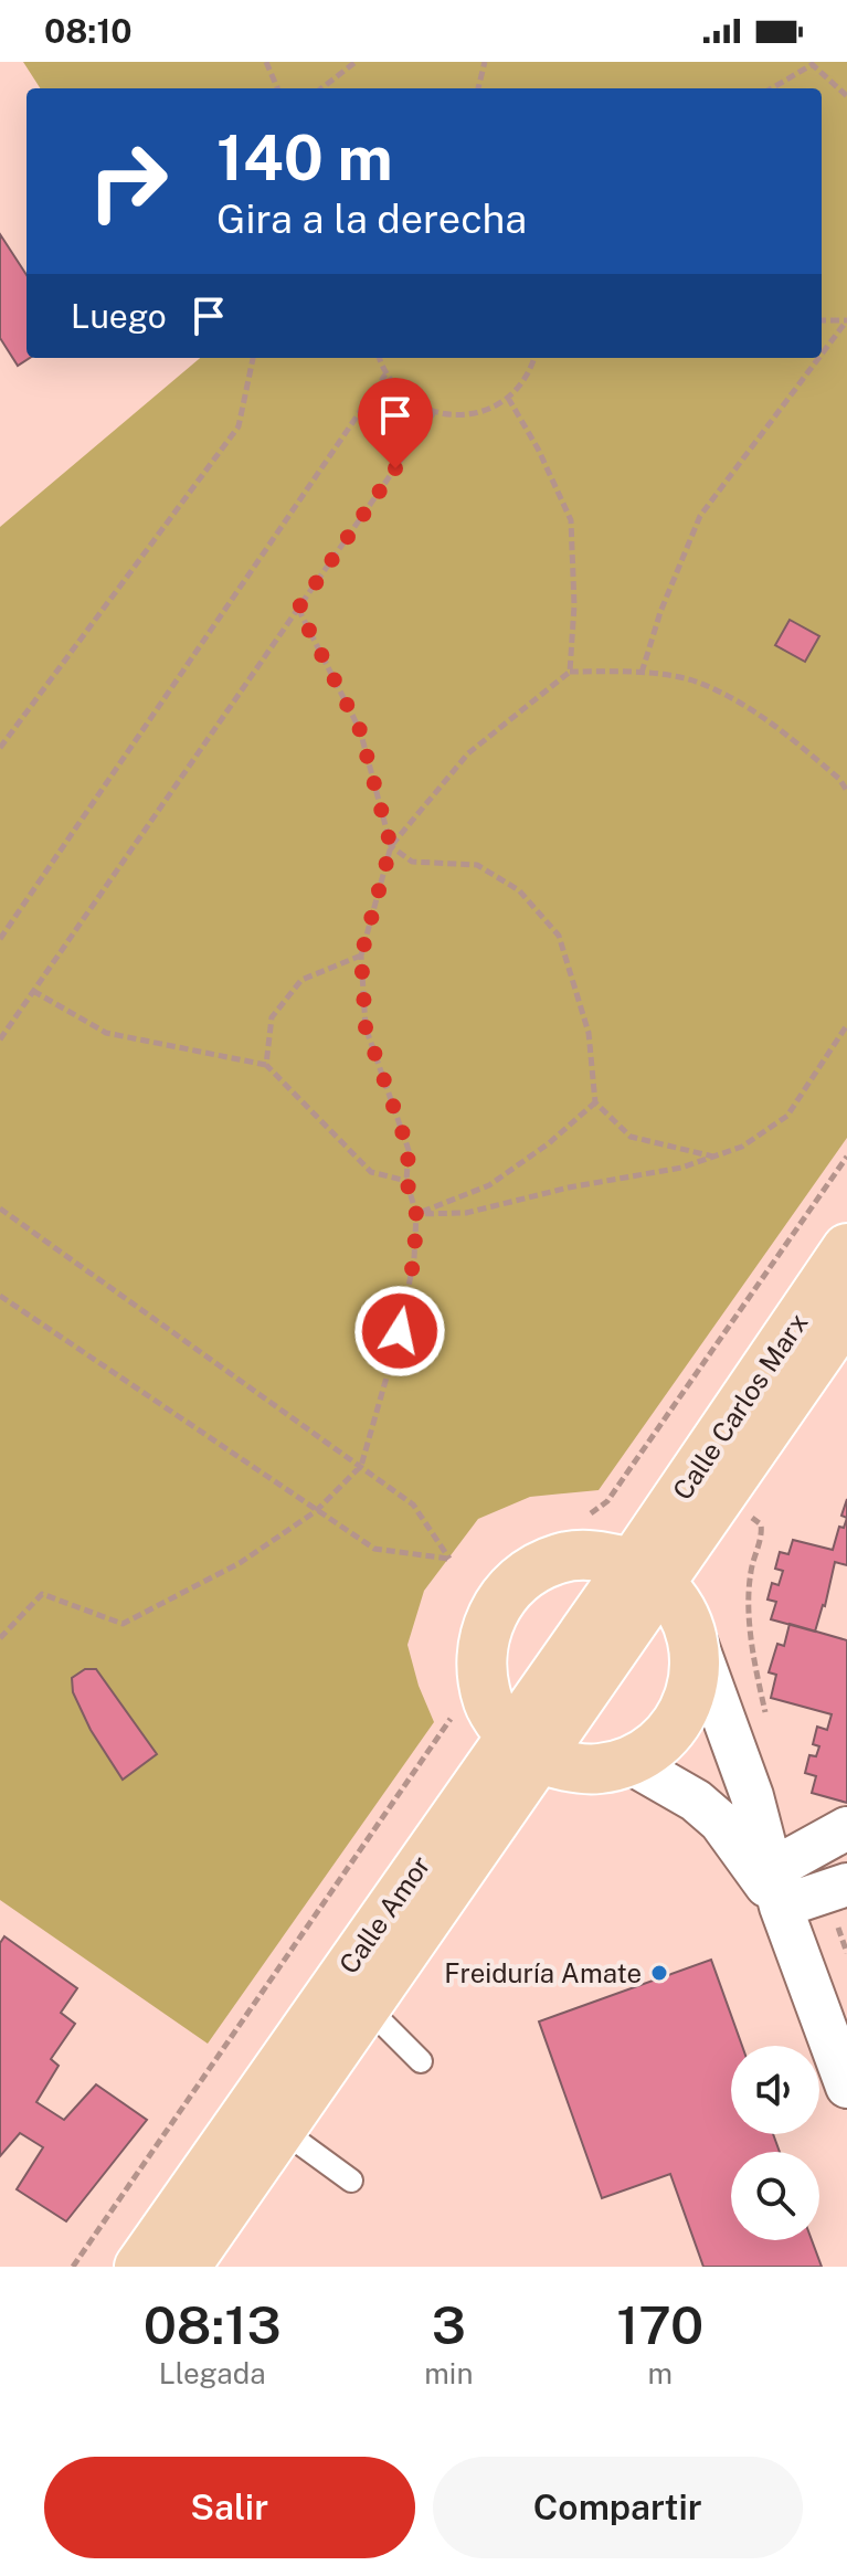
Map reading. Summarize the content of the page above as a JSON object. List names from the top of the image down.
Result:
{
  "streets": {
    "main road": ["Calle Carlos Marx", "Calle Amor"]
  },
  "crossings": [
    ["Calle Carlos Marx", "Calle Amor"]
  ],
  "places": ["Freiduría Amate"],
  "page": {
    "status": "08:10",
    "turn": ["140 m", "Gira a la derecha"],
    "then": "Luego",
    "eta": [
      "08:13",
      "Llegada",
      "3",
      "min",
      "170",
      "m"
    ],
    "buttons": ["Salir", "Compartir"]
  }
}
